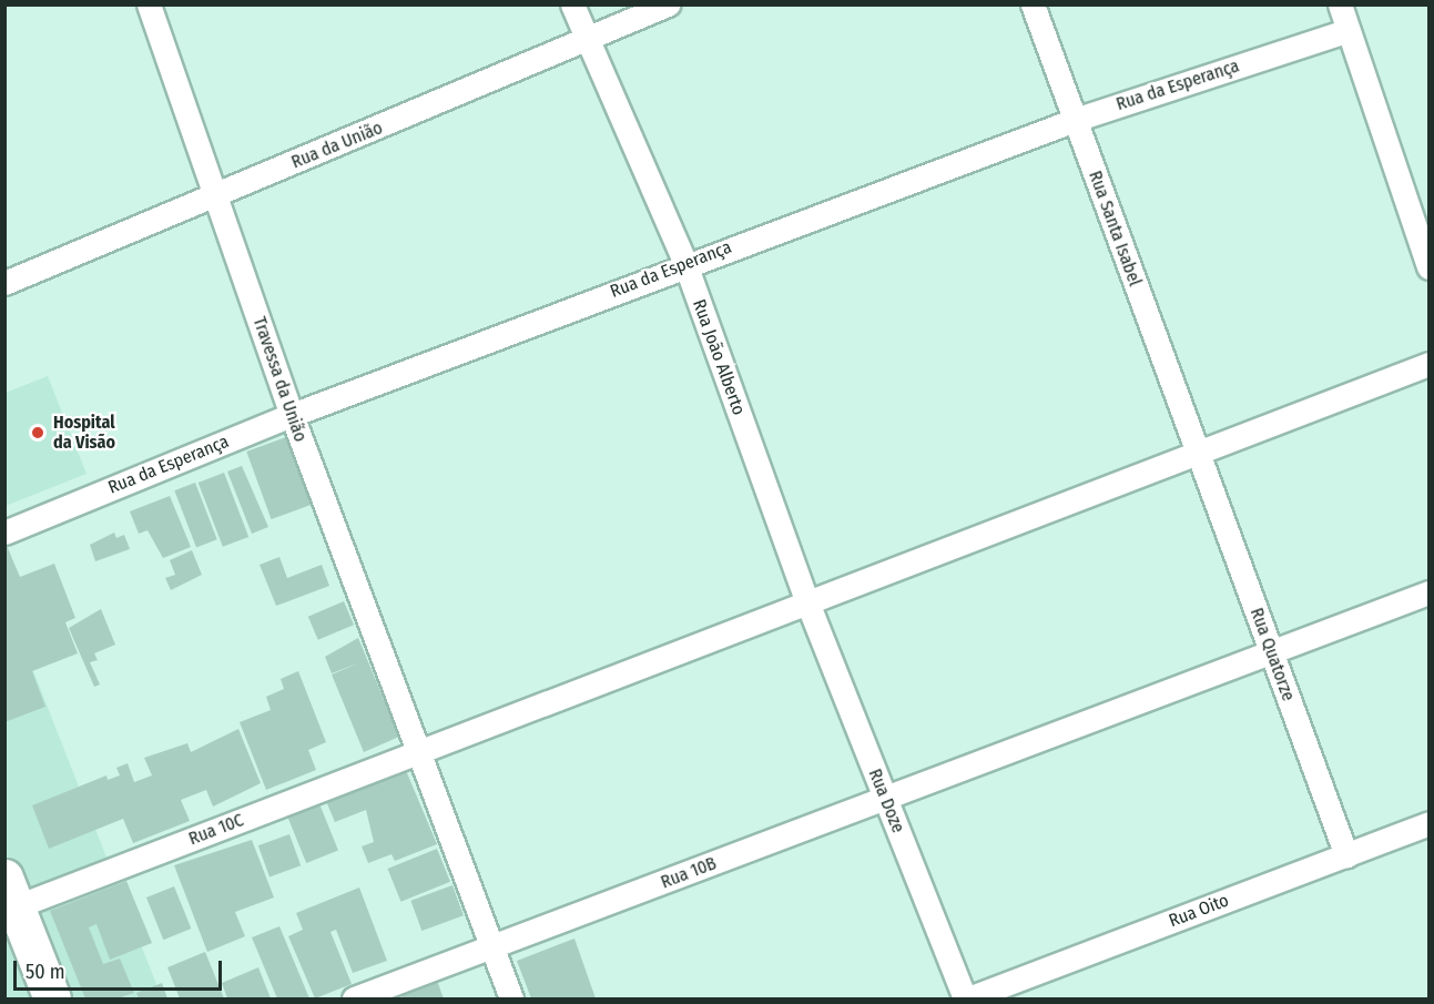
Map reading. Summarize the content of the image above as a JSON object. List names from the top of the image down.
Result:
{
  "streets": {
    "street": [
      "Rua da Esperança",
      "Rua da União",
      "Rua Santa Isabel",
      "Rua João Alberto",
      "Travessa da União",
      "Rua Quatorze",
      "Rua Doze",
      "Rua 10C",
      "Rua 10B",
      "Rua Oito"
    ]
  },
  "crossings": [
    ["Rua da Esperança", "Rua Santa Isabel"],
    ["Rua da Esperança", "Rua João Alberto"],
    ["Rua da Esperança", "Travessa da União"],
    ["Rua da União", "Rua João Alberto"],
    ["Rua da União", "Travessa da União"],
    ["Rua Santa Isabel", "Rua Quatorze"],
    ["Rua Santa Isabel", "Rua 10C"],
    ["Rua João Alberto", "Rua Doze"],
    ["Rua João Alberto", "Rua 10C"],
    ["Travessa da União", "Rua 10C"],
    ["Travessa da União", "Rua 10B"],
    ["Rua Quatorze", "Rua 10C"],
    ["Rua Quatorze", "Rua 10B"],
    ["Rua Quatorze", "Rua Oito"],
    ["Rua Doze", "Rua 10C"],
    ["Rua Doze", "Rua 10B"],
    ["Rua Doze", "Rua Oito"]
  ],
  "places": ["Hospital da Visão"],
  "scale_bar": "50 m"
}
